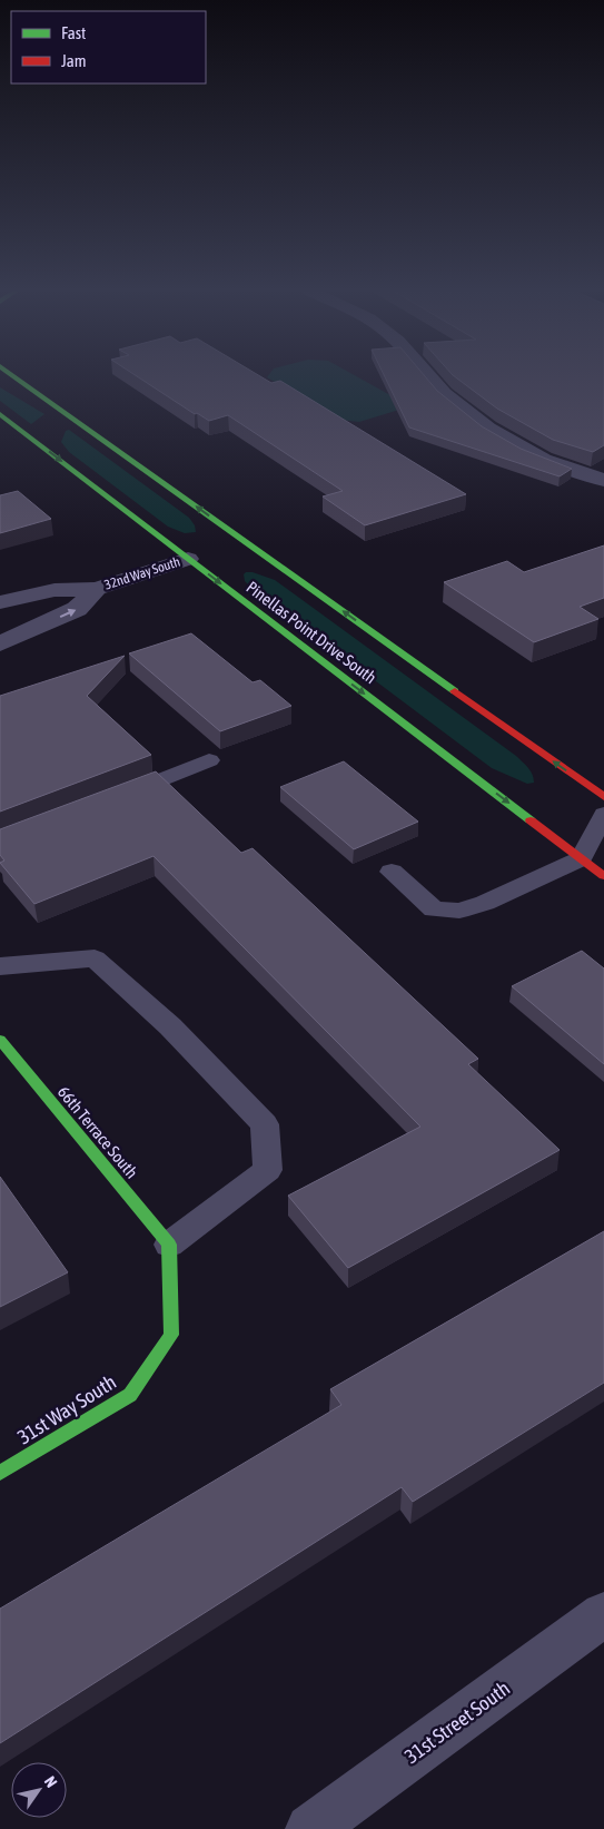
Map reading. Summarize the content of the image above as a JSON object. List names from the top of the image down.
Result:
{
  "streets": {
    "main road": ["Pinellas Point Drive South", "66th Terrace South", "31st Way South"],
    "street": ["32nd Way South", "31st Street South"]
  },
  "crossings": [
    ["32nd Way South", "Pinellas Point Drive South"],
    ["66th Terrace South", "31st Way South"]
  ],
  "legend": ["Fast", "Jam"],
  "north": "top right"
}
